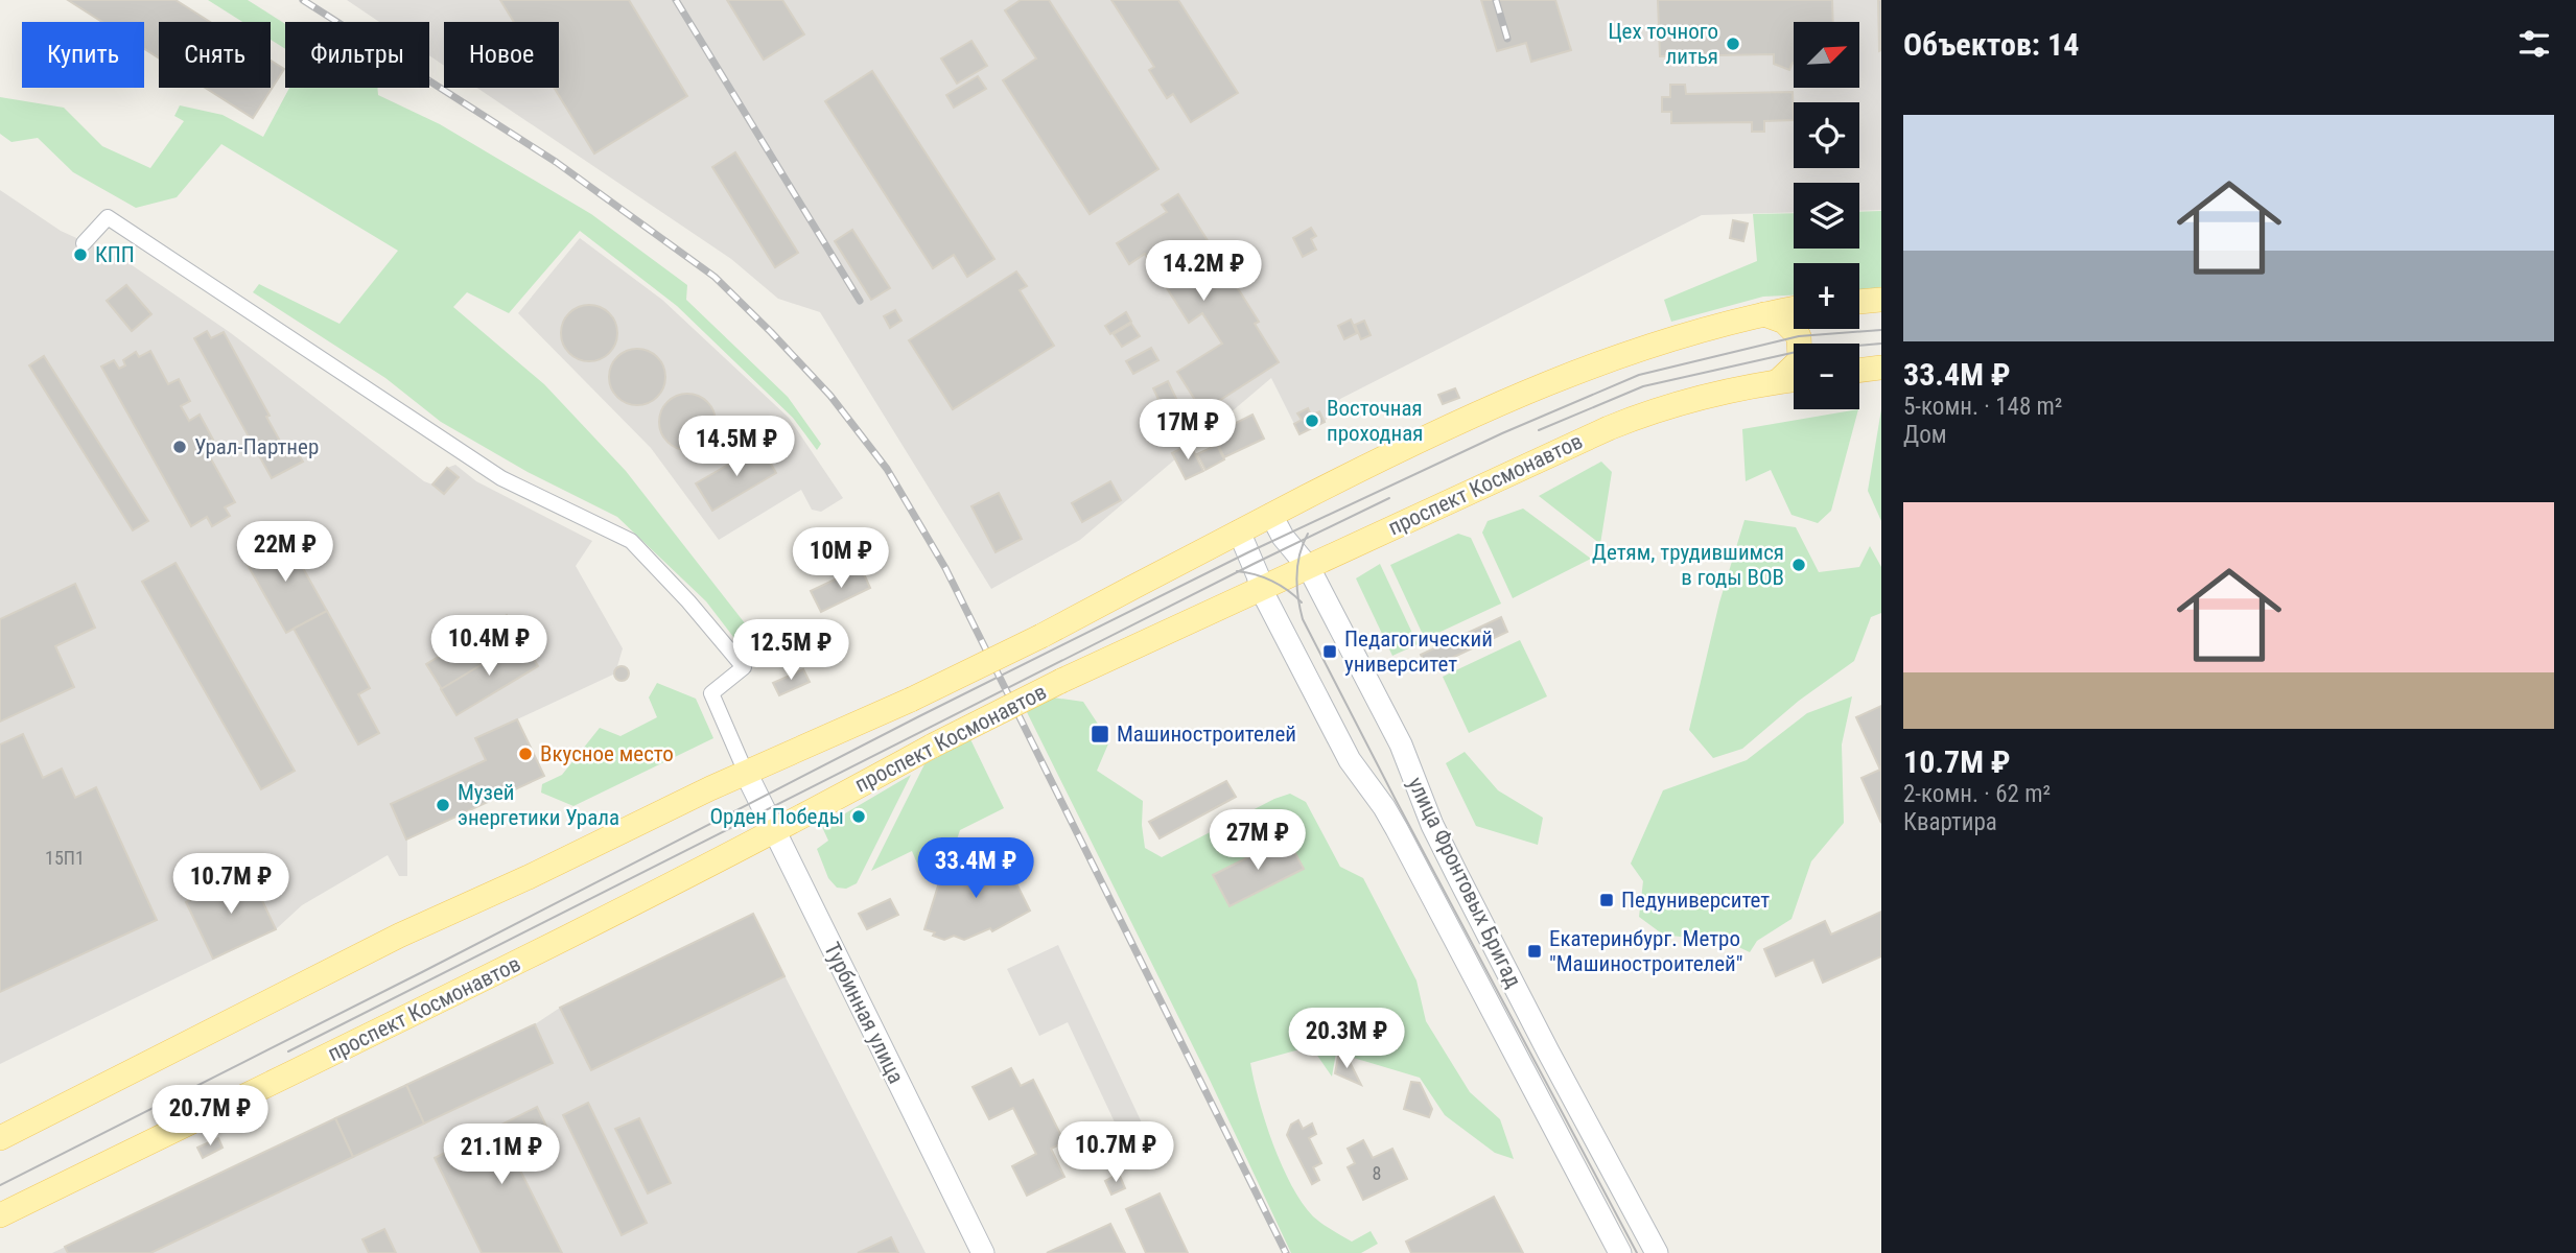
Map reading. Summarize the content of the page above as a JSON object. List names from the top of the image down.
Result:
{
  "streets": {
    "main road": ["проспект Космонавтов", "улица Фронтовых Бригад", "Турбинная улица"]
  },
  "crossings": [
    ["проспект Космонавтов", "улица Фронтовых Бригад"],
    ["проспект Космонавтов", "Турбинная улица"]
  ],
  "places": {
    "other": [
      "Цех точного литья",
      "КПП",
      "Восточная проходная",
      "Урал-Партнер",
      "Детям, трудившимся в годы ВОВ",
      "Вкусное место",
      "Музей энергетики Урала",
      "Орден Победы"
    ],
    "transit": [
      "Педагогический университет",
      "Машиностроителей",
      "Педуниверситет",
      "Екатеринбург. Метро \"Машиностроителей\""
    ]
  },
  "house_numbers": ["15П1", "8"],
  "north": "top right",
  "page": {
    "heading": "Объектов: 14",
    "map_buttons": ["+", "−"],
    "chip": [
      "Купить",
      "Снять",
      "Фильтры",
      "Новое"
    ],
    "list": [
      {
        "name": "33.4M ₽",
        "note": "5-комн. · 148 m² · Дом"
      },
      {
        "name": "10.7M ₽",
        "note": "2-комн. · 62 m² · Квартира"
      }
    ],
    "price": [
      "14.2M ₽",
      "17M ₽",
      "14.5M ₽",
      "22M ₽",
      "10M ₽",
      "10.4M ₽",
      "12.5M ₽",
      "27M ₽",
      "33.4M ₽",
      "10.7M ₽",
      "20.3M ₽",
      "20.7M ₽",
      "10.7M ₽",
      "21.1M ₽"
    ]
  }
}
